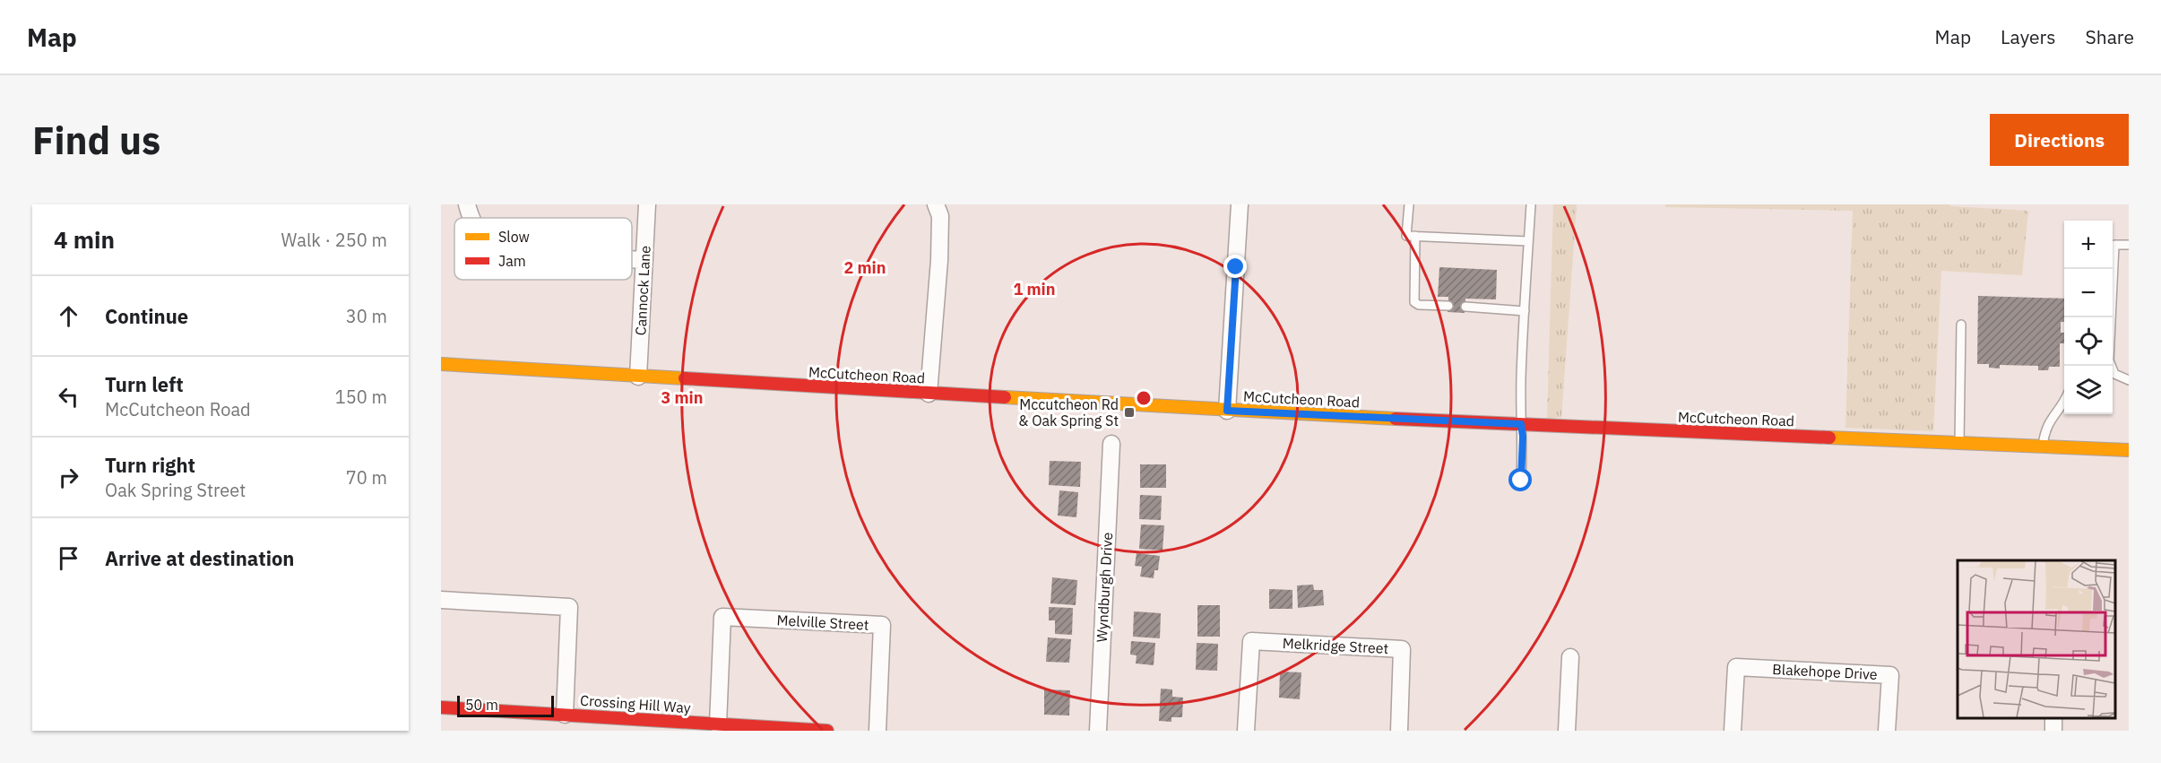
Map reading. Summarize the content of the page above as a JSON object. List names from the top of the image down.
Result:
{
  "streets": {
    "main road": ["McCutcheon Road", "Crossing Hill Way"],
    "street": [
      "Cannock Lane",
      "Wyndburgh Drive",
      "Melville Street",
      "Melkridge Street",
      "Blakehope Drive"
    ]
  },
  "crossings": [
    ["Cannock Lane", "McCutcheon Road"],
    ["Melville Street", "Crossing Hill Way"]
  ],
  "places": {
    "transit": ["Mccutcheon Rd & Oak Spring St"]
  },
  "legend": ["Slow", "Jam"],
  "scale_bar": "50 m",
  "page": {
    "header": "Map",
    "nav": ["Map", "Layers", "Share"],
    "buttons": "Directions",
    "title": "Find us",
    "heading": ["4 min", "Walk · 250 m"],
    "map_buttons": ["+", "−"],
    "list": [
      ["Continue", "30 m"],
      ["Turn left", "McCutcheon Road", "150 m"],
      ["Turn right", "Oak Spring Street", "70 m"],
      "Arrive at destination"
    ],
    "scale": "50 m"
  },
  "rings": ["2 min", "1 min", "3 min"]
}
